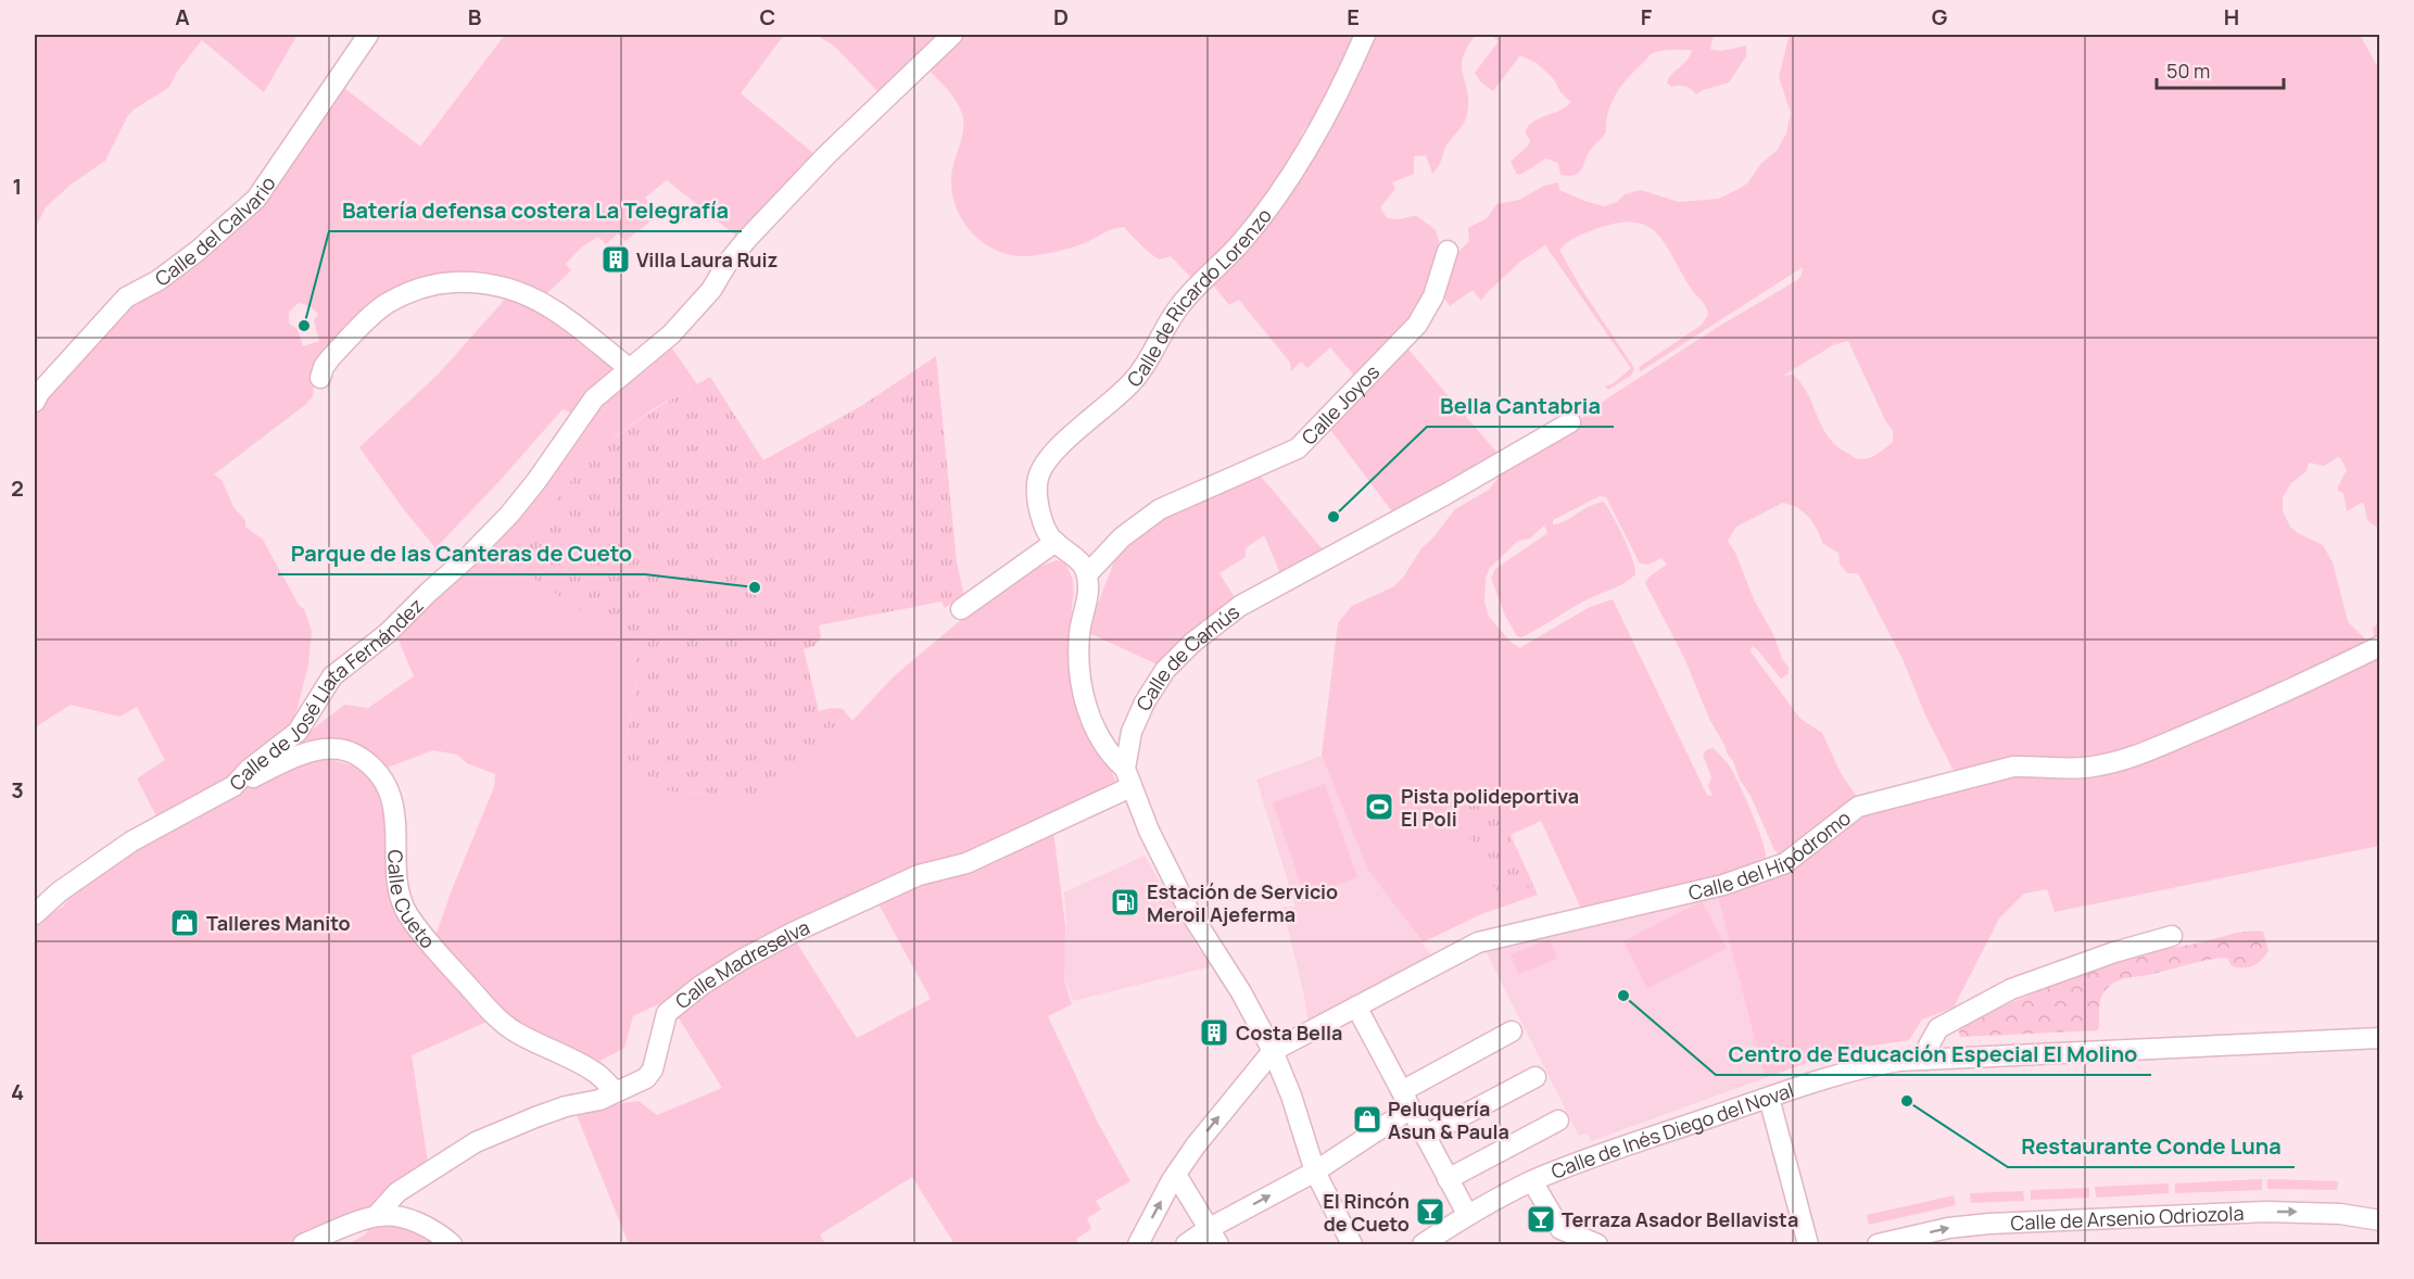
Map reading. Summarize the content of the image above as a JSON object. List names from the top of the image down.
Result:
{
  "streets": {
    "street": [
      "Calle del Calvario",
      "Calle de Ricardo Lorenzo",
      "Calle Joyos",
      "Calle de Camús",
      "Calle de José Llata Fernández",
      "Calle del Hipódromo",
      "Calle Cueto",
      "Calle Madreselva",
      "Calle de Inés Diego del Noval",
      "Calle de Arsenio Odriozola"
    ]
  },
  "crossings": [
    ["Calle de Ricardo Lorenzo", "Calle Joyos"],
    ["Calle de Camús", "Calle Madreselva"],
    ["Calle de José Llata Fernández", "Calle Cueto"],
    ["Calle Cueto", "Calle Madreselva"]
  ],
  "one_way": ["Calle de Arsenio Odriozola"],
  "places": {
    "building": ["Villa Laura Ruiz", "Costa Bella"],
    "other": [
      "Batería defensa costera La Telegrafía",
      "Bella Cantabria",
      "Parque de las Canteras de Cueto",
      "Centro de Educación Especial El Molino",
      "Restaurante Conde Luna"
    ],
    "sports": ["Pista polideportiva El Poli"],
    "fuel station": ["Estación de Servicio Meroil Ajeferma"],
    "shop": ["Talleres Manito", "Peluquería Asun & Paula"],
    "bar": ["El Rincón de Cueto", "Terraza Asador Bellavista"]
  },
  "scale_bar": "50 m",
  "grid": {
    "columns": [
      "A",
      "B",
      "C",
      "D",
      "E",
      "F",
      "G",
      "H"
    ],
    "rows": [
      "1",
      "2",
      "3",
      "4"
    ]
  }
}
